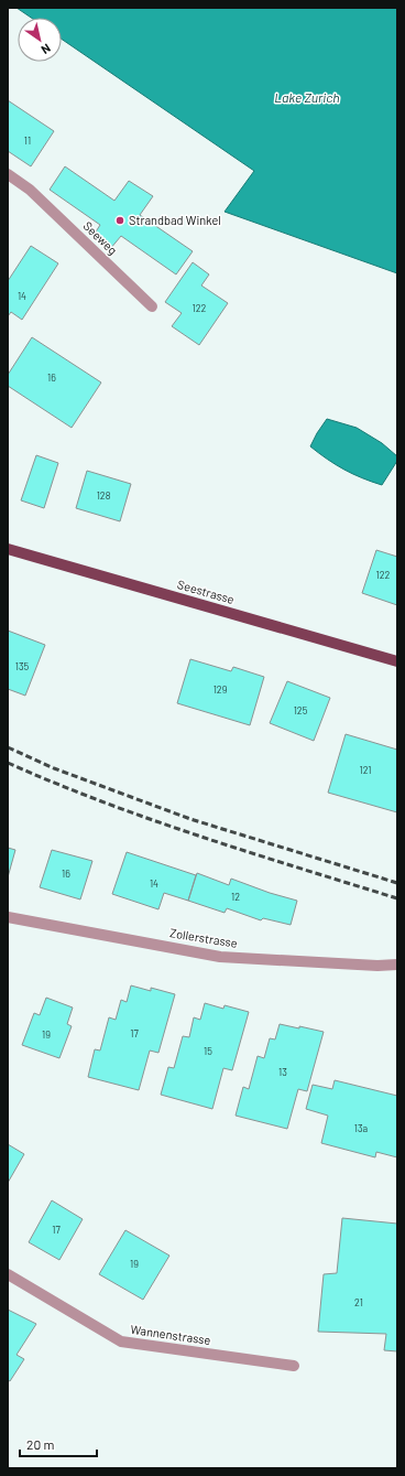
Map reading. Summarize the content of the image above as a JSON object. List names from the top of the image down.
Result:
{
  "streets": {
    "main road": ["Seestrasse"],
    "street": ["Seeweg", "Zollerstrasse", "Wannenstrasse"]
  },
  "water": ["Lake Zurich"],
  "places": ["Strandbad Winkel"],
  "house_numbers": [
    "11",
    "14",
    "122",
    "16",
    "128",
    "122",
    "135",
    "129",
    "125",
    "121",
    "16",
    "14",
    "12",
    "17",
    "19",
    "15",
    "13",
    "13a",
    "17",
    "19",
    "21"
  ],
  "scale_bar": "20 m",
  "north": "bottom right"
}
